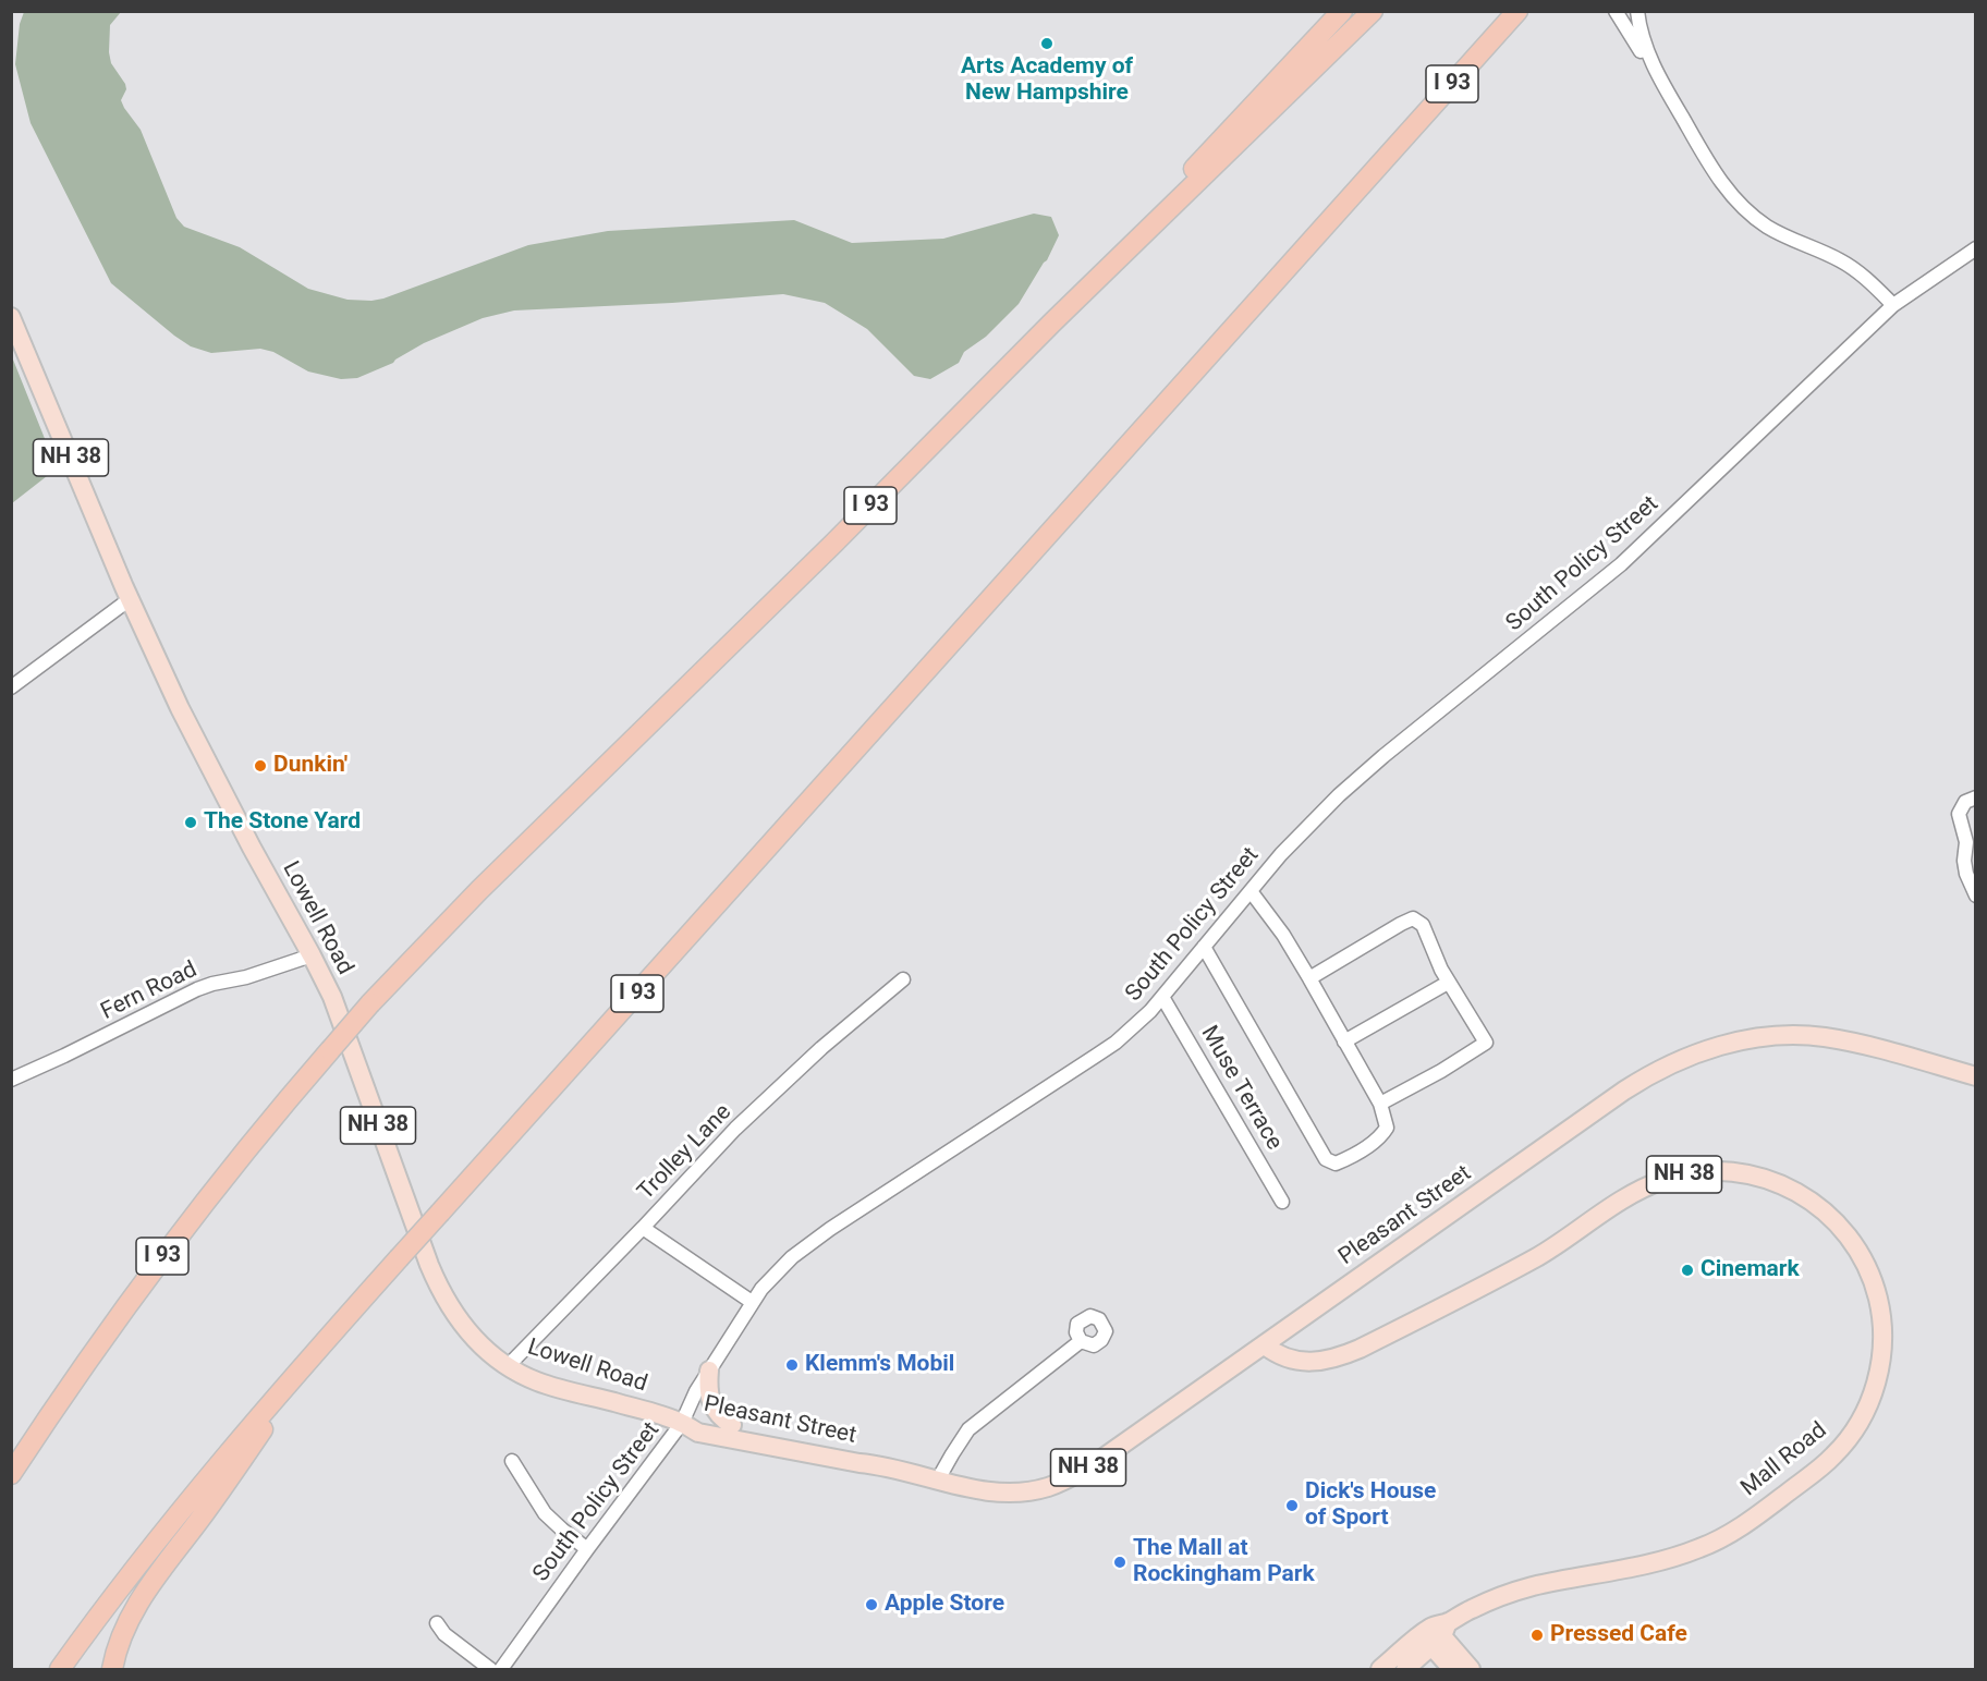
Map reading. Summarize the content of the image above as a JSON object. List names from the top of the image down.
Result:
{
  "streets": {
    "highway": ["I 93"],
    "main road": [
      "NH 38",
      "Lowell Road",
      "Pleasant Street",
      "Mall Road"
    ],
    "street": [
      "South Policy Street",
      "Fern Road",
      "Muse Terrace",
      "Trolley Lane"
    ]
  },
  "crossings": [
    ["South Policy Street", "Lowell Road"],
    ["South Policy Street", "Muse Terrace"],
    ["South Policy Street", "Pleasant Street"],
    ["Lowell Road", "Fern Road"],
    ["Lowell Road", "Trolley Lane"],
    ["Lowell Road", "Pleasant Street"],
    ["Pleasant Street", "Mall Road"]
  ],
  "places": [
    "Arts Academy of New Hampshire",
    "Dunkin'",
    "The Stone Yard",
    "Cinemark",
    "Klemm's Mobil",
    "Dick's House of Sport",
    "The Mall at Rockingham Park",
    "Apple Store",
    "Pressed Cafe"
  ]
}
